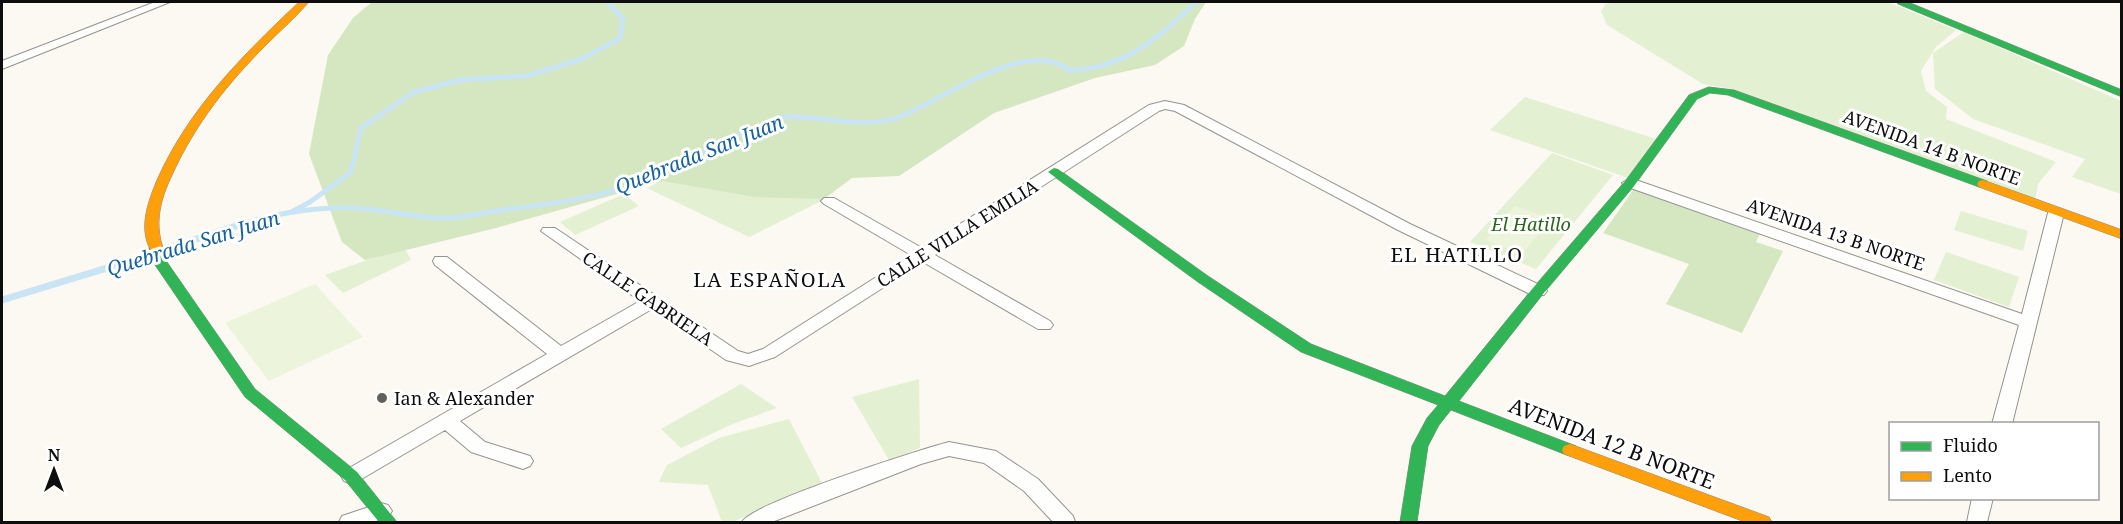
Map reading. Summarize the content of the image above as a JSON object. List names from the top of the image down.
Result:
{
  "streets": {
    "main road": ["AVENIDA 14 B NORTE", "AVENIDA 12 B NORTE"],
    "street": ["CALLE VILLA EMILIA", "AVENIDA 13 B NORTE", "CALLE GABRIELA"]
  },
  "crossings": [
    ["AVENIDA 14 B NORTE", "AVENIDA 13 B NORTE"],
    ["CALLE VILLA EMILIA", "CALLE GABRIELA"],
    ["CALLE VILLA EMILIA", "AVENIDA 12 B NORTE"]
  ],
  "districts": ["EL HATILLO", "LA ESPAÑOLA"],
  "water": ["Quebrada San Juan"],
  "parks": ["El Hatillo"],
  "places": ["Ian & Alexander"],
  "legend": ["Fluido", "Lento"],
  "north": "top"
}
